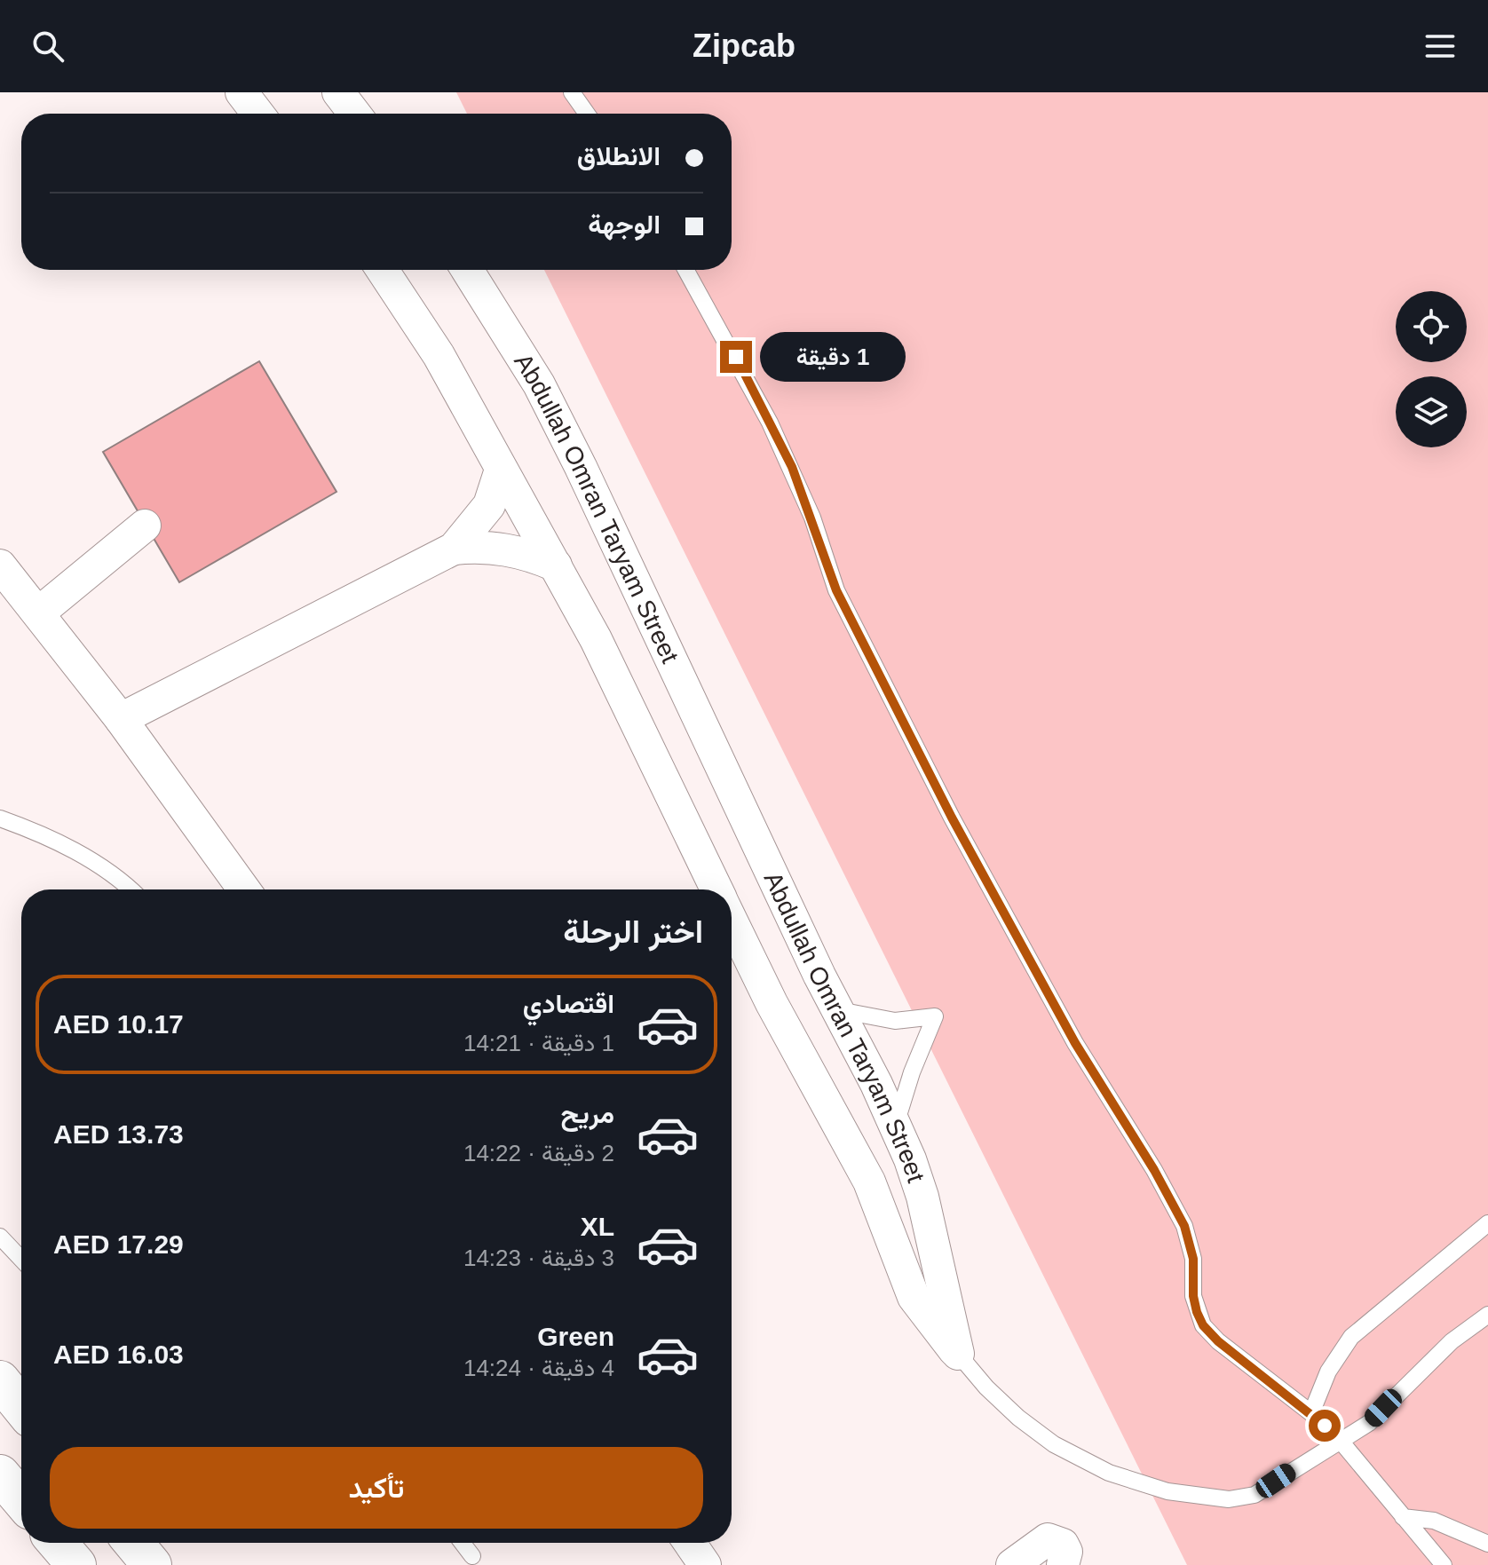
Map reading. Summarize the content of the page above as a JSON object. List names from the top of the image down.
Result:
{
  "streets": {
    "street": ["Abdullah Omran Taryam Street"]
  },
  "page": {
    "header": "Zipcab",
    "banner": ["الانطلاق", "الوجهة"],
    "bubble": "1 دقيقة",
    "heading": "اختر الرحلة",
    "list": [
      {
        "name": "اقتصادي",
        "note": "1 دقيقة · 14:21",
        "value": "AED 10.17"
      },
      {
        "name": "مريح",
        "note": "2 دقيقة · 14:22",
        "value": "AED 13.73"
      },
      {
        "name": "XL",
        "note": "3 دقيقة · 14:23",
        "value": "AED 17.29"
      },
      {
        "name": "Green",
        "note": "4 دقيقة · 14:24",
        "value": "AED 16.03"
      }
    ],
    "buttons": "تأكيد"
  }
}
